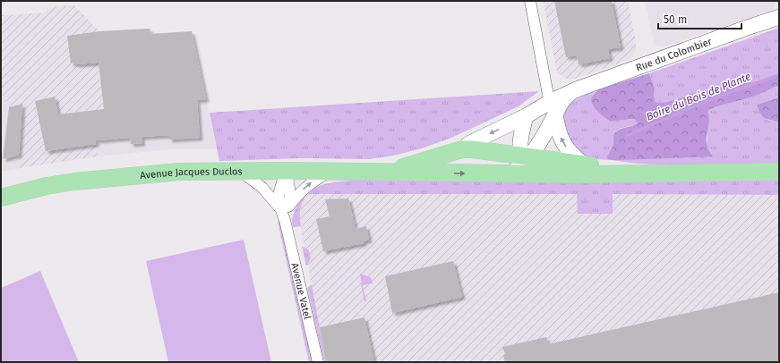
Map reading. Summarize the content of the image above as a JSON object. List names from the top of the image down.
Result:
{
  "streets": {
    "main road": ["Rue du Colombier", "Avenue Jacques Duclos"],
    "street": ["Avenue Vatel"]
  },
  "crossings": [
    ["Avenue Jacques Duclos", "Avenue Vatel"]
  ],
  "water": ["Boire du Bois de Plante"],
  "scale_bar": "50 m"
}
